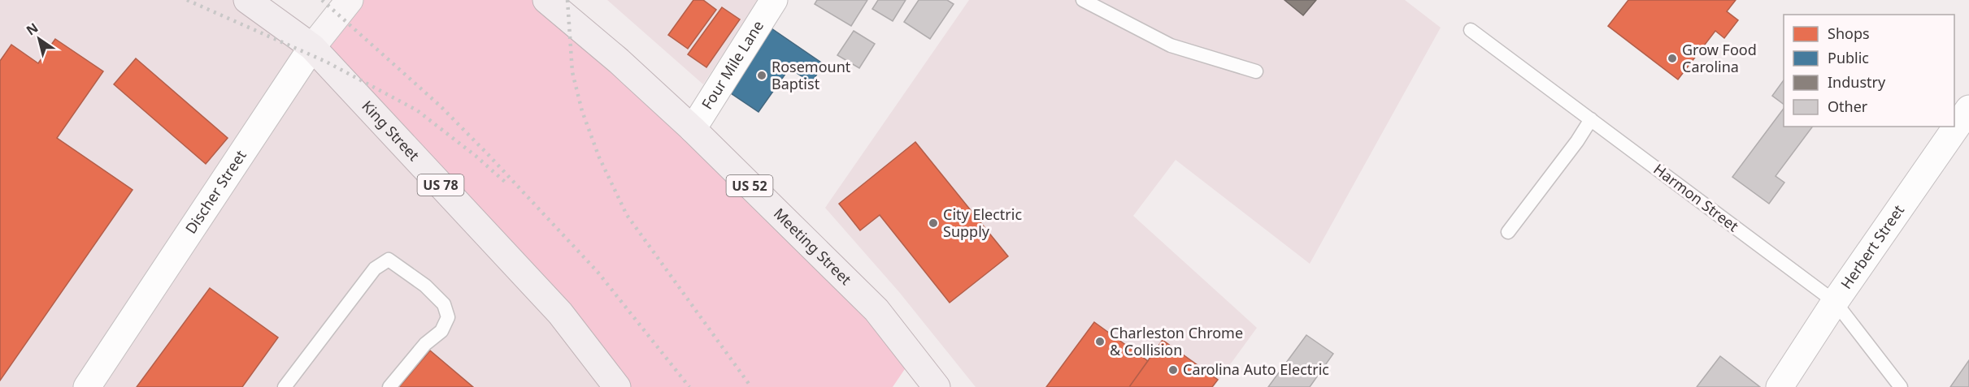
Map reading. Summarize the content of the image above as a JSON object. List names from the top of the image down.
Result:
{
  "streets": {
    "main road": [
      "King Street",
      "US 78",
      "US 52",
      "Meeting Street"
    ],
    "street": ["Four Mile Lane", "Discher Street", "Herbert Street"],
    "lane": ["Harmon Street"]
  },
  "crossings": [
    ["Four Mile Lane", "Meeting Street"],
    ["King Street", "Discher Street"],
    ["Harmon Street", "Herbert Street"]
  ],
  "places": [
    "Grow Food Carolina",
    "Rosemount Baptist",
    "City Electric Supply",
    "Charleston Chrome & Collision",
    "Carolina Auto Electric"
  ],
  "legend": [
    "Shops",
    "Public",
    "Industry",
    "Other"
  ],
  "north": "top left"
}
